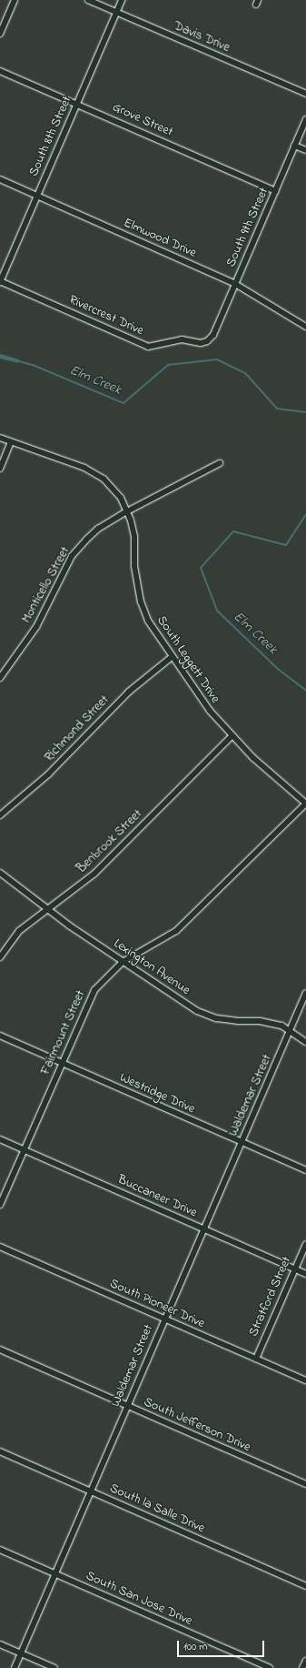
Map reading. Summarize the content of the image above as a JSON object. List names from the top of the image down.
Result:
{
  "streets": {
    "street": [
      "Davis Drive",
      "Grove Street",
      "South 8th Street",
      "South 9th Street",
      "Elmwood Drive",
      "Rivercrest Drive",
      "Monticello Street",
      "South Leggett Drive",
      "Richmond Street",
      "Benbrook Street",
      "Lexington Avenue",
      "Fairmount Street",
      "Westridge Drive",
      "Waldemar Street",
      "Buccaneer Drive",
      "Stratford Street",
      "South Pioneer Drive",
      "South Jefferson Drive",
      "South la Salle Drive",
      "South San Jose Drive"
    ]
  },
  "crossings": [
    ["Davis Drive", "South 8th Street"],
    ["Grove Street", "South 8th Street"],
    ["Grove Street", "South 9th Street"],
    ["South 8th Street", "Elmwood Drive"],
    ["South 8th Street", "Rivercrest Drive"],
    ["South 9th Street", "Elmwood Drive"],
    ["South 9th Street", "Rivercrest Drive"],
    ["Monticello Street", "South Leggett Drive"],
    ["South Leggett Drive", "Richmond Street"],
    ["South Leggett Drive", "Benbrook Street"],
    ["South Leggett Drive", "Fairmount Street"],
    ["Benbrook Street", "Lexington Avenue"],
    ["Lexington Avenue", "Fairmount Street"],
    ["Lexington Avenue", "Waldemar Street"],
    ["Fairmount Street", "Westridge Drive"],
    ["Fairmount Street", "Buccaneer Drive"],
    ["Westridge Drive", "Waldemar Street"],
    ["Waldemar Street", "Buccaneer Drive"],
    ["Waldemar Street", "South Pioneer Drive"],
    ["Waldemar Street", "South Jefferson Drive"],
    ["Waldemar Street", "South la Salle Drive"],
    ["Waldemar Street", "South San Jose Drive"],
    ["Buccaneer Drive", "Stratford Street"],
    ["Stratford Street", "South Pioneer Drive"]
  ],
  "water": ["Elm Creek"],
  "scale_bar": "100 m"
}
